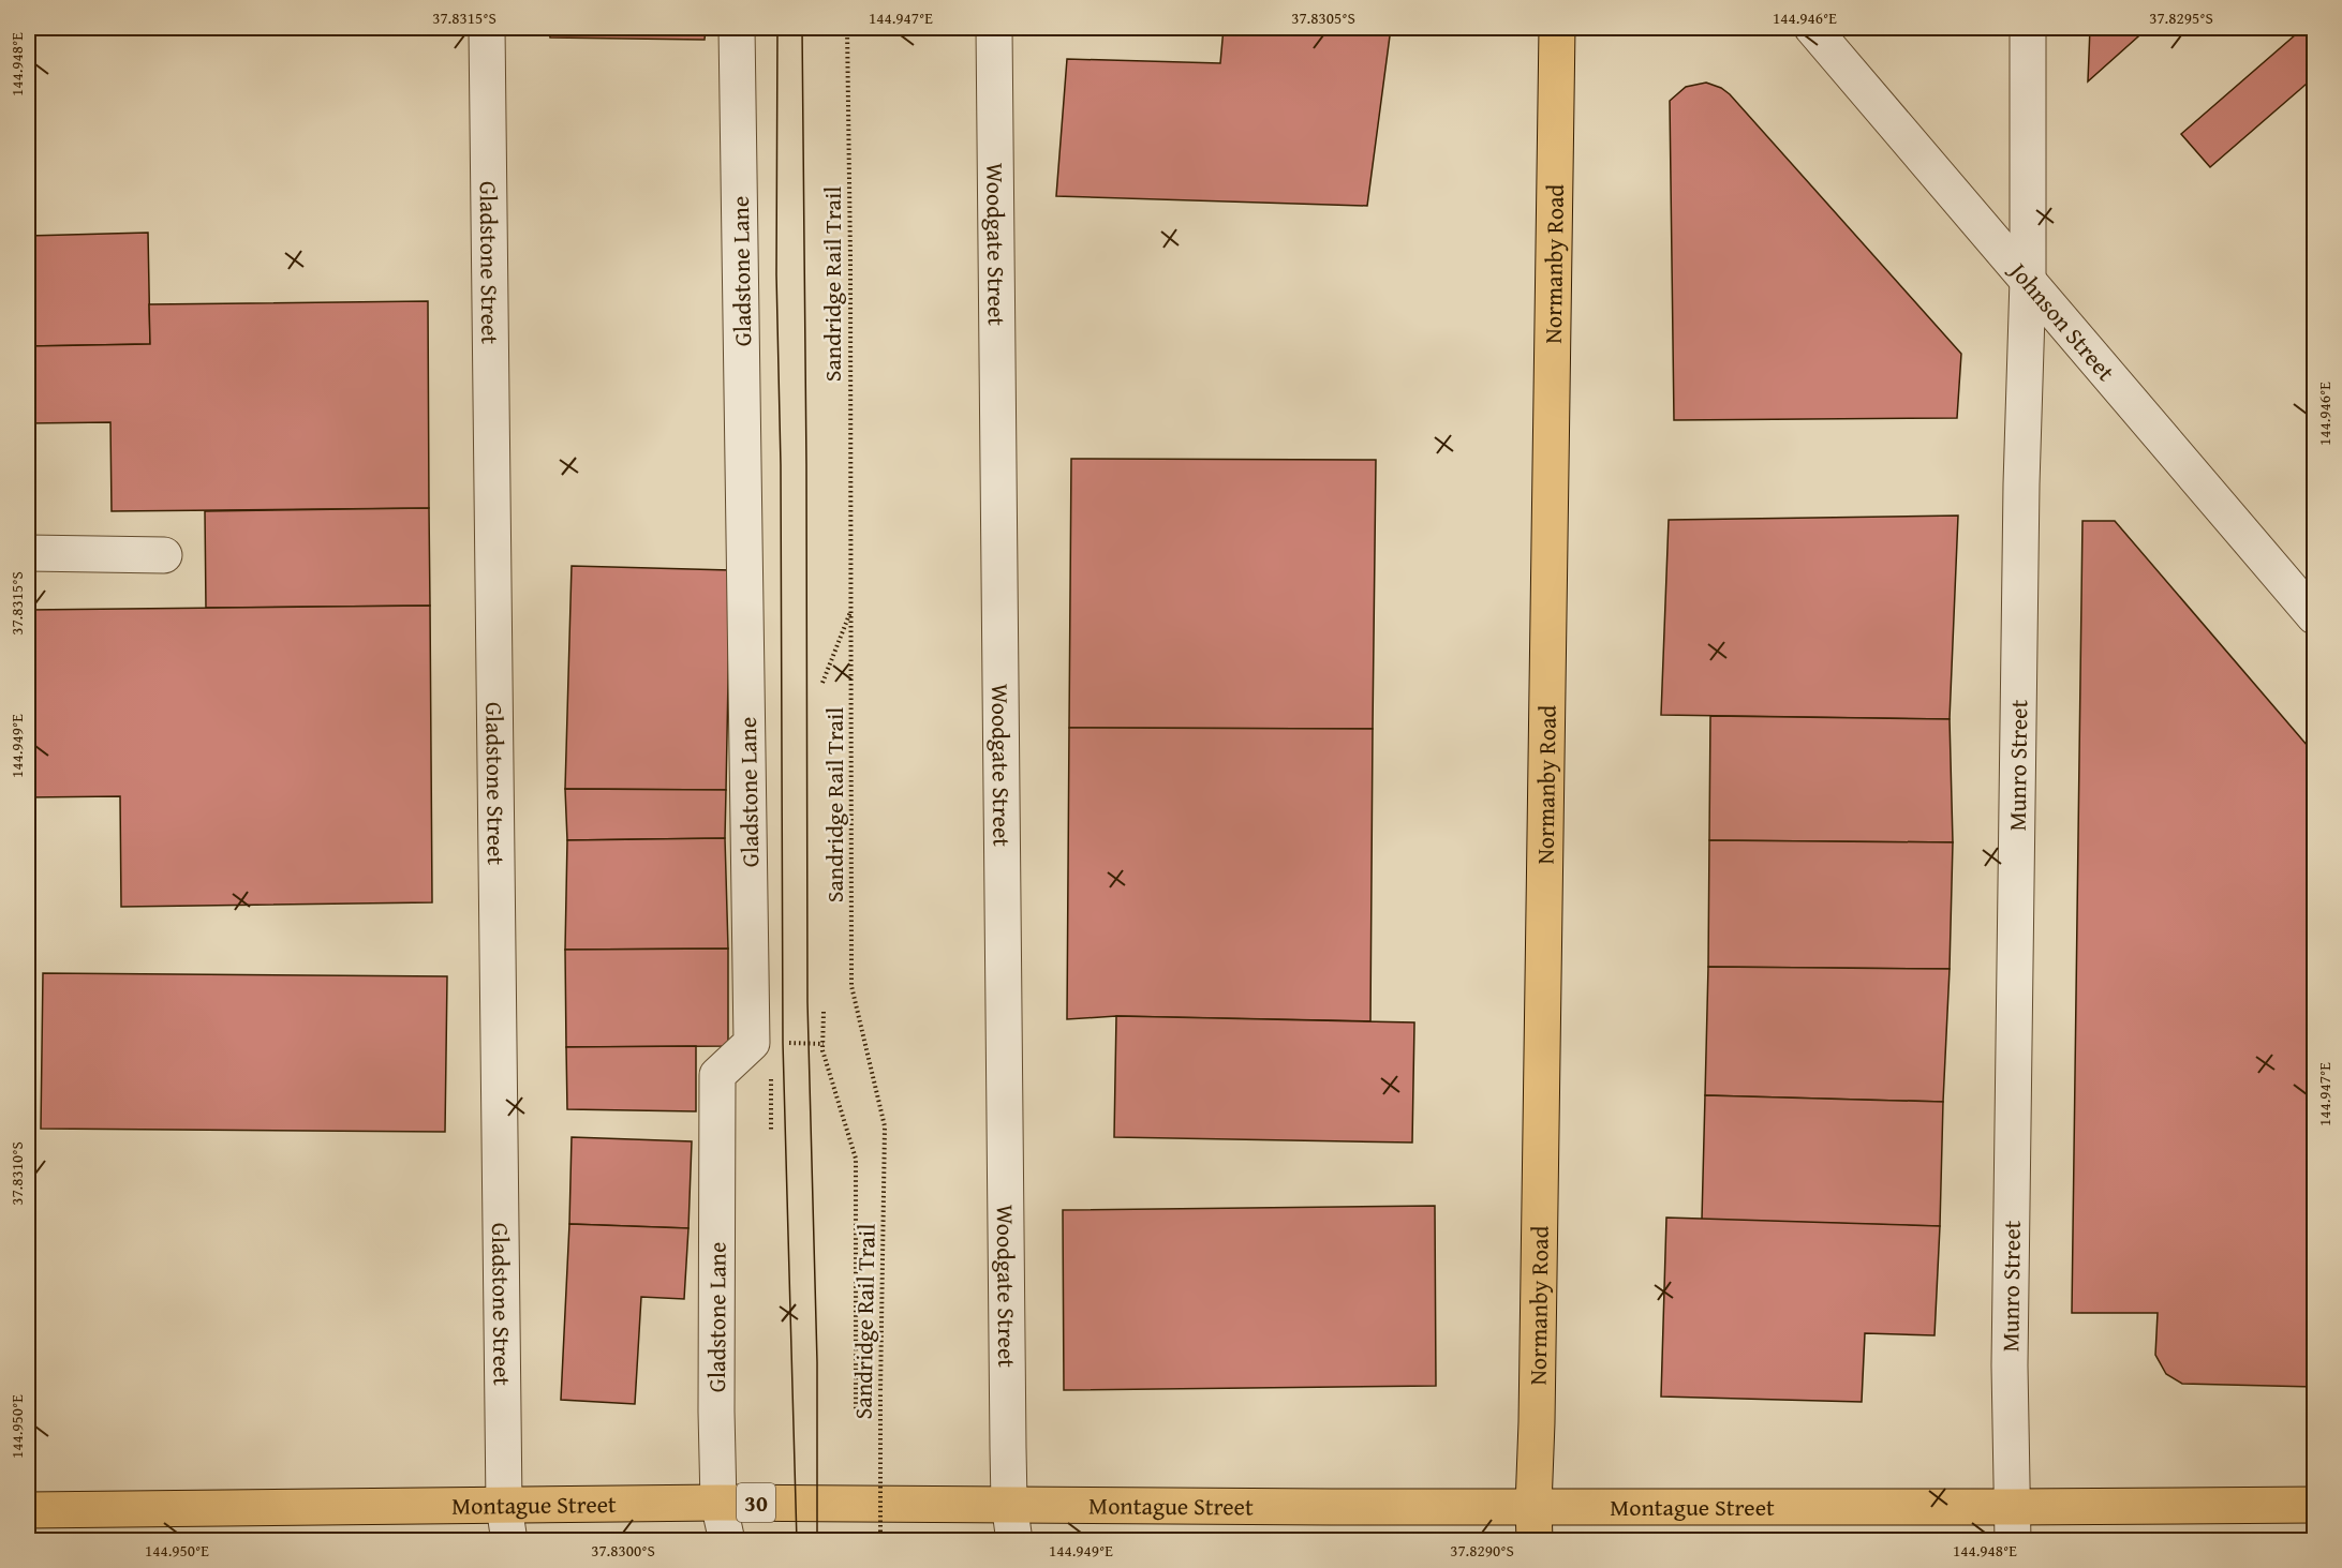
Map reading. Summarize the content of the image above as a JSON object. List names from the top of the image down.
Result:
{
  "streets": {
    "main road": ["Normanby Road", "30", "Montague Street"],
    "street": [
      "Woodgate Street",
      "Gladstone Street",
      "Gladstone Lane",
      "Johnson Street",
      "Munro Street"
    ],
    "path": ["Sandridge Rail Trail"]
  },
  "crossings": [
    ["Woodgate Street", "Montague Street"],
    ["Gladstone Street", "Montague Street"],
    ["Normanby Road", "Montague Street"],
    ["Gladstone Lane", "Montague Street"],
    ["Johnson Street", "Munro Street"],
    ["Munro Street", "Montague Street"]
  ],
  "coordinates": [
    "37.8315°S",
    "144.947°E",
    "37.8305°S",
    "144.946°E",
    "37.8295°S",
    "144.948°E",
    "144.949°E",
    "37.8310°S",
    "144.950°E",
    "37.8300°S",
    "37.8290°S"
  ]
}
